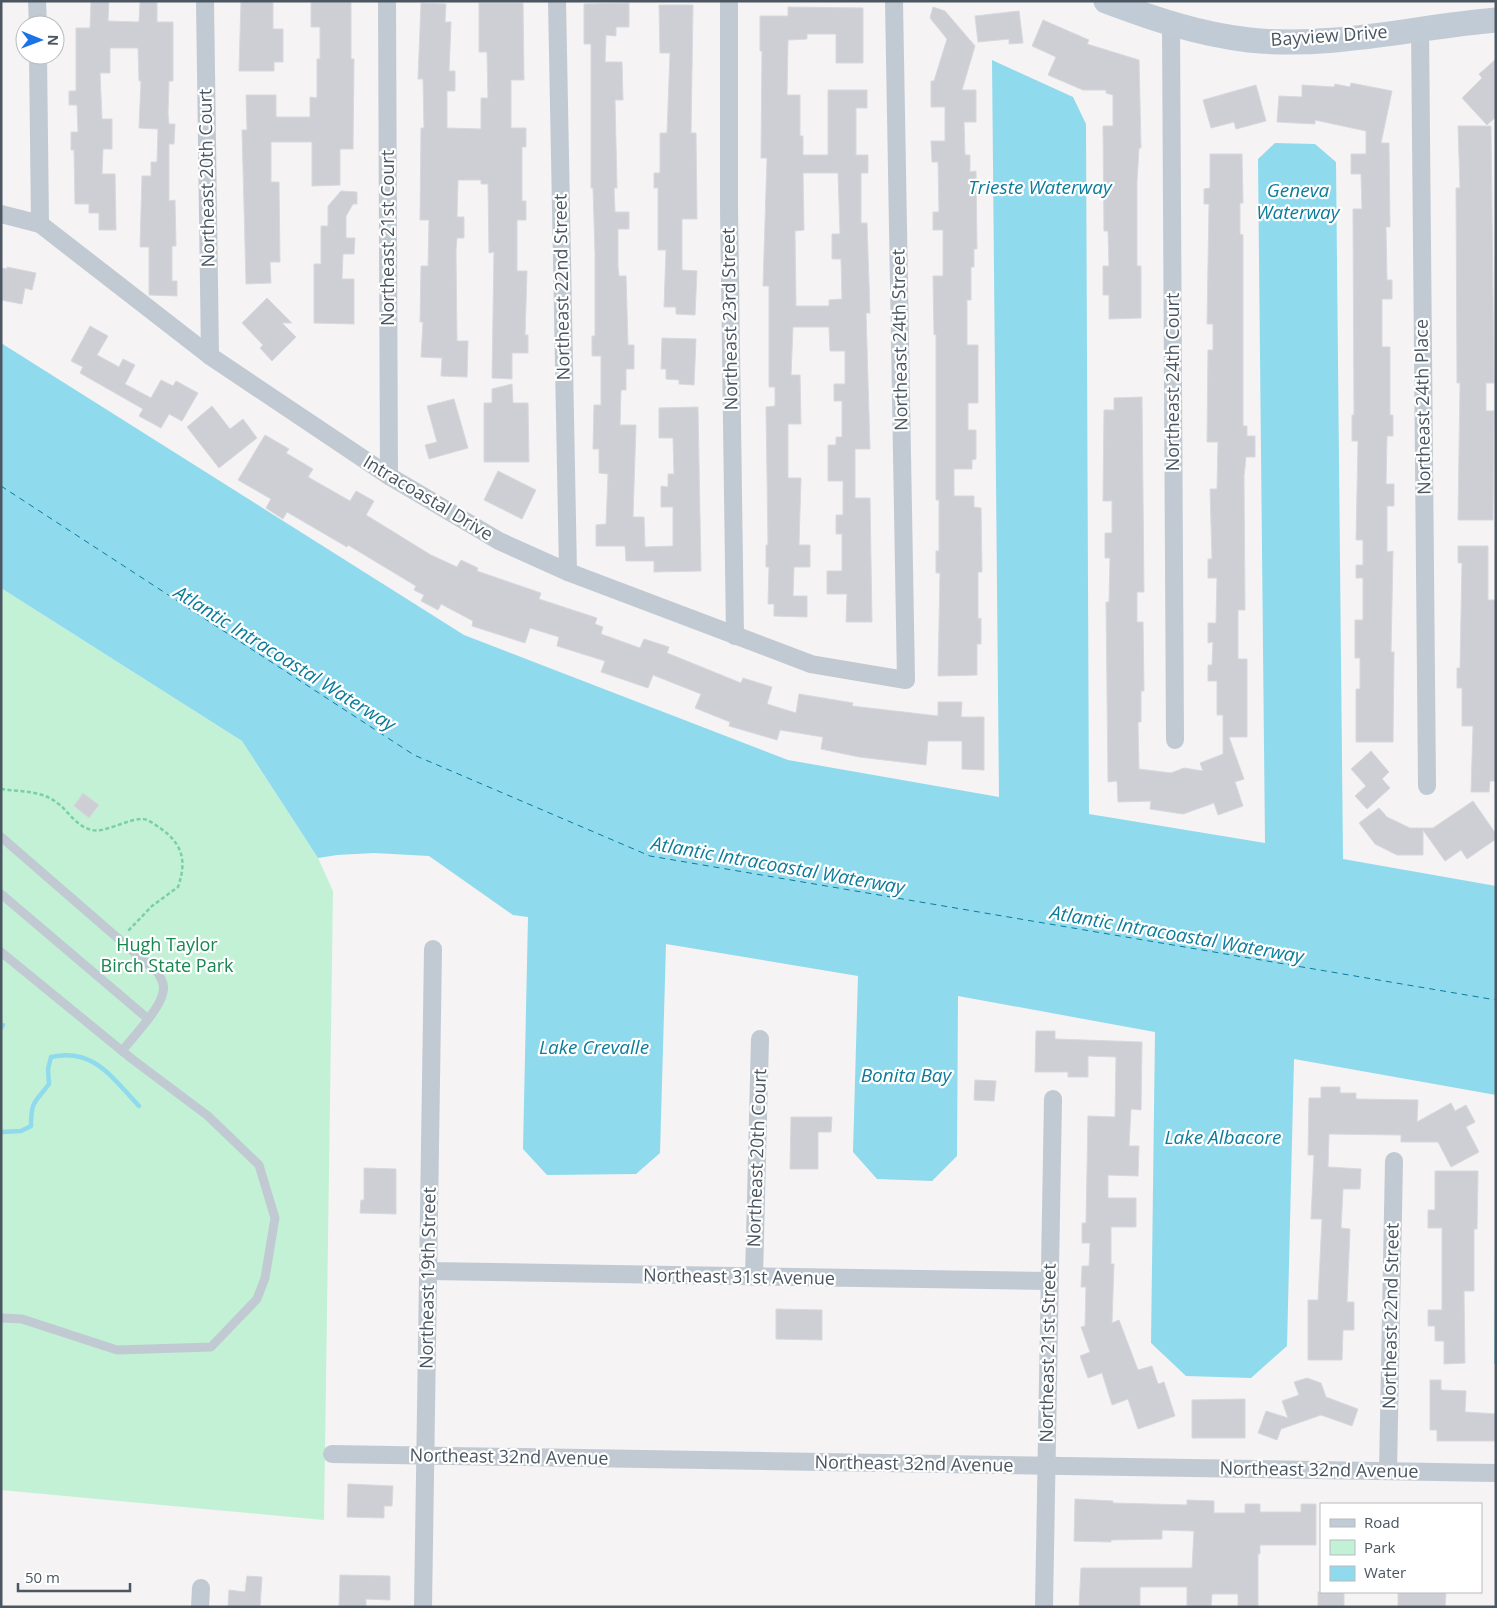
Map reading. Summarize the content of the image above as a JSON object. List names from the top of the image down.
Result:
{
  "streets": {
    "street": [
      "Bayview Drive",
      "Northeast 20th Court",
      "Northeast 21st Court",
      "Northeast 22nd Street",
      "Northeast 23rd Street",
      "Northeast 24th Street",
      "Northeast 24th Court",
      "Northeast 24th Place",
      "Intracoastal Drive",
      "Northeast 31st Avenue",
      "Northeast 19th Street",
      "Northeast 21st Street",
      "Northeast 32nd Avenue"
    ]
  },
  "crossings": [
    ["Bayview Drive", "Northeast 24th Court"],
    ["Bayview Drive", "Northeast 24th Place"],
    ["Northeast 20th Court", "Intracoastal Drive"],
    ["Northeast 20th Court", "Northeast 31st Avenue"],
    ["Northeast 21st Court", "Intracoastal Drive"],
    ["Northeast 22nd Street", "Intracoastal Drive"],
    ["Northeast 22nd Street", "Northeast 32nd Avenue"],
    ["Northeast 23rd Street", "Intracoastal Drive"],
    ["Northeast 24th Street", "Intracoastal Drive"],
    ["Northeast 31st Avenue", "Northeast 19th Street"],
    ["Northeast 31st Avenue", "Northeast 21st Street"],
    ["Northeast 19th Street", "Northeast 32nd Avenue"],
    ["Northeast 21st Street", "Northeast 32nd Avenue"]
  ],
  "water": [
    "Trieste Waterway",
    "Geneva Waterway",
    "Atlantic Intracoastal Waterway",
    "Lake Crevalle",
    "Bonita Bay",
    "Lake Albacore"
  ],
  "parks": ["Hugh Taylor Birch State Park"],
  "legend": ["Road", "Park", "Water"],
  "scale_bar": "50 m",
  "north": "right"
}
